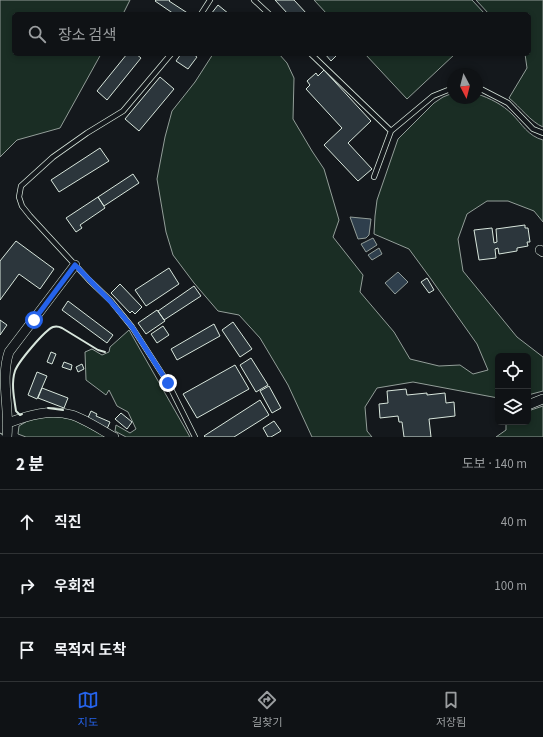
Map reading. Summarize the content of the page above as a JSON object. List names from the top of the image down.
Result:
{
  "north": "bottom",
  "page": {
    "search": "장소 검색",
    "heading": ["2 분", "도보 · 140 m"],
    "list": [
      ["직진", "40 m"],
      ["우회전", "100 m"],
      "목적지 도착"
    ],
    "nav": ["지도", "길찾기", "저장됨"]
  }
}
